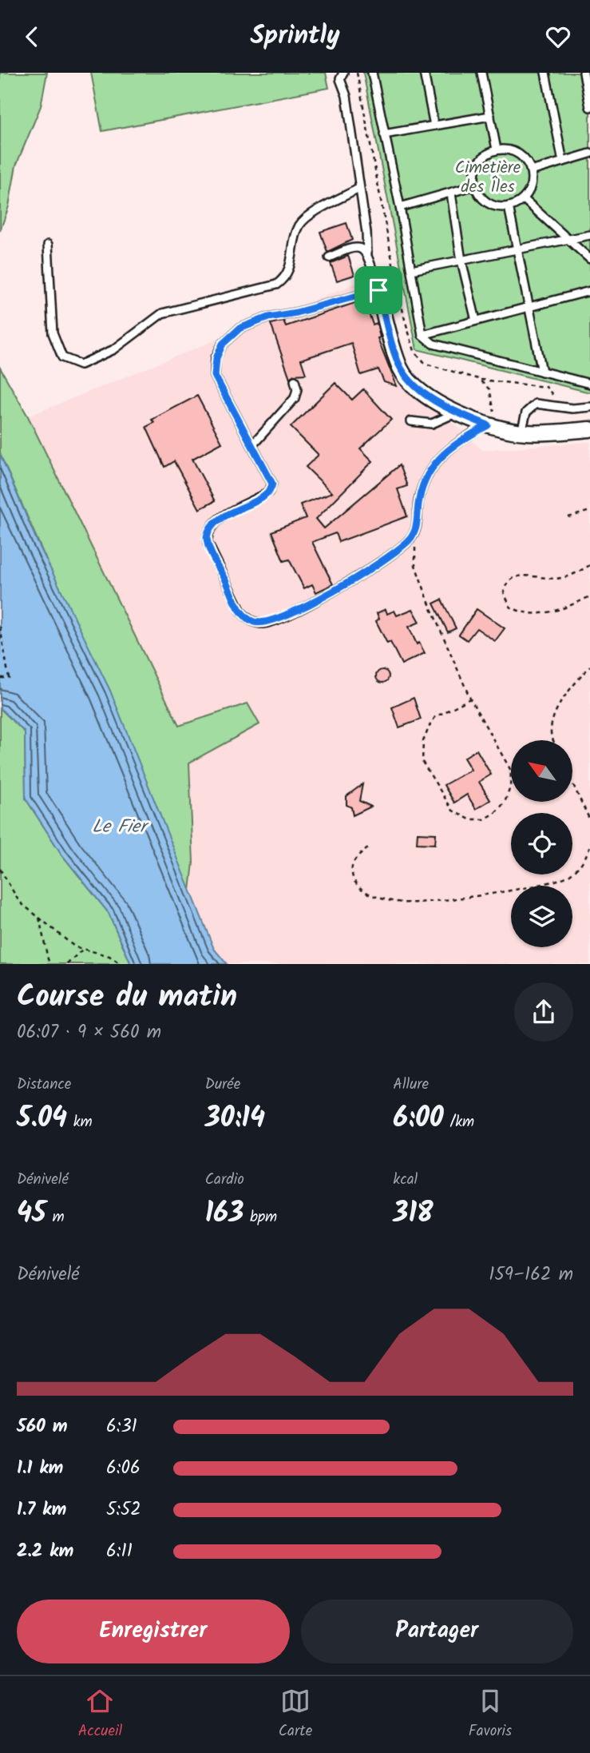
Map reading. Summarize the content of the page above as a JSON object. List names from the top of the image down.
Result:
{
  "water": ["Le Fier"],
  "parks": ["Cimetière des Îles"],
  "north": "top left",
  "page": {
    "header": "Sprintly",
    "heading": ["Course du matin", "06:07 · 9 × 560 m"],
    "stats": [
      ["Distance", "5.04 km"],
      ["Durée", "30:14"],
      ["Allure", "6:00 /km"],
      ["Dénivelé", "45 m"],
      ["Cardio", "163 bpm"],
      ["kcal", "318"]
    ],
    "chart": ["Dénivelé", "159–162 m"],
    "list": [
      {
        "name": "560 m",
        "note": "6:31"
      },
      {
        "name": "1.1 km",
        "note": "6:06"
      },
      {
        "name": "1.7 km",
        "note": "5:52"
      },
      {
        "name": "2.2 km",
        "note": "6:11"
      }
    ],
    "buttons": ["Enregistrer", "Partager"],
    "tabs": ["Accueil", "Carte", "Favoris"]
  }
}
